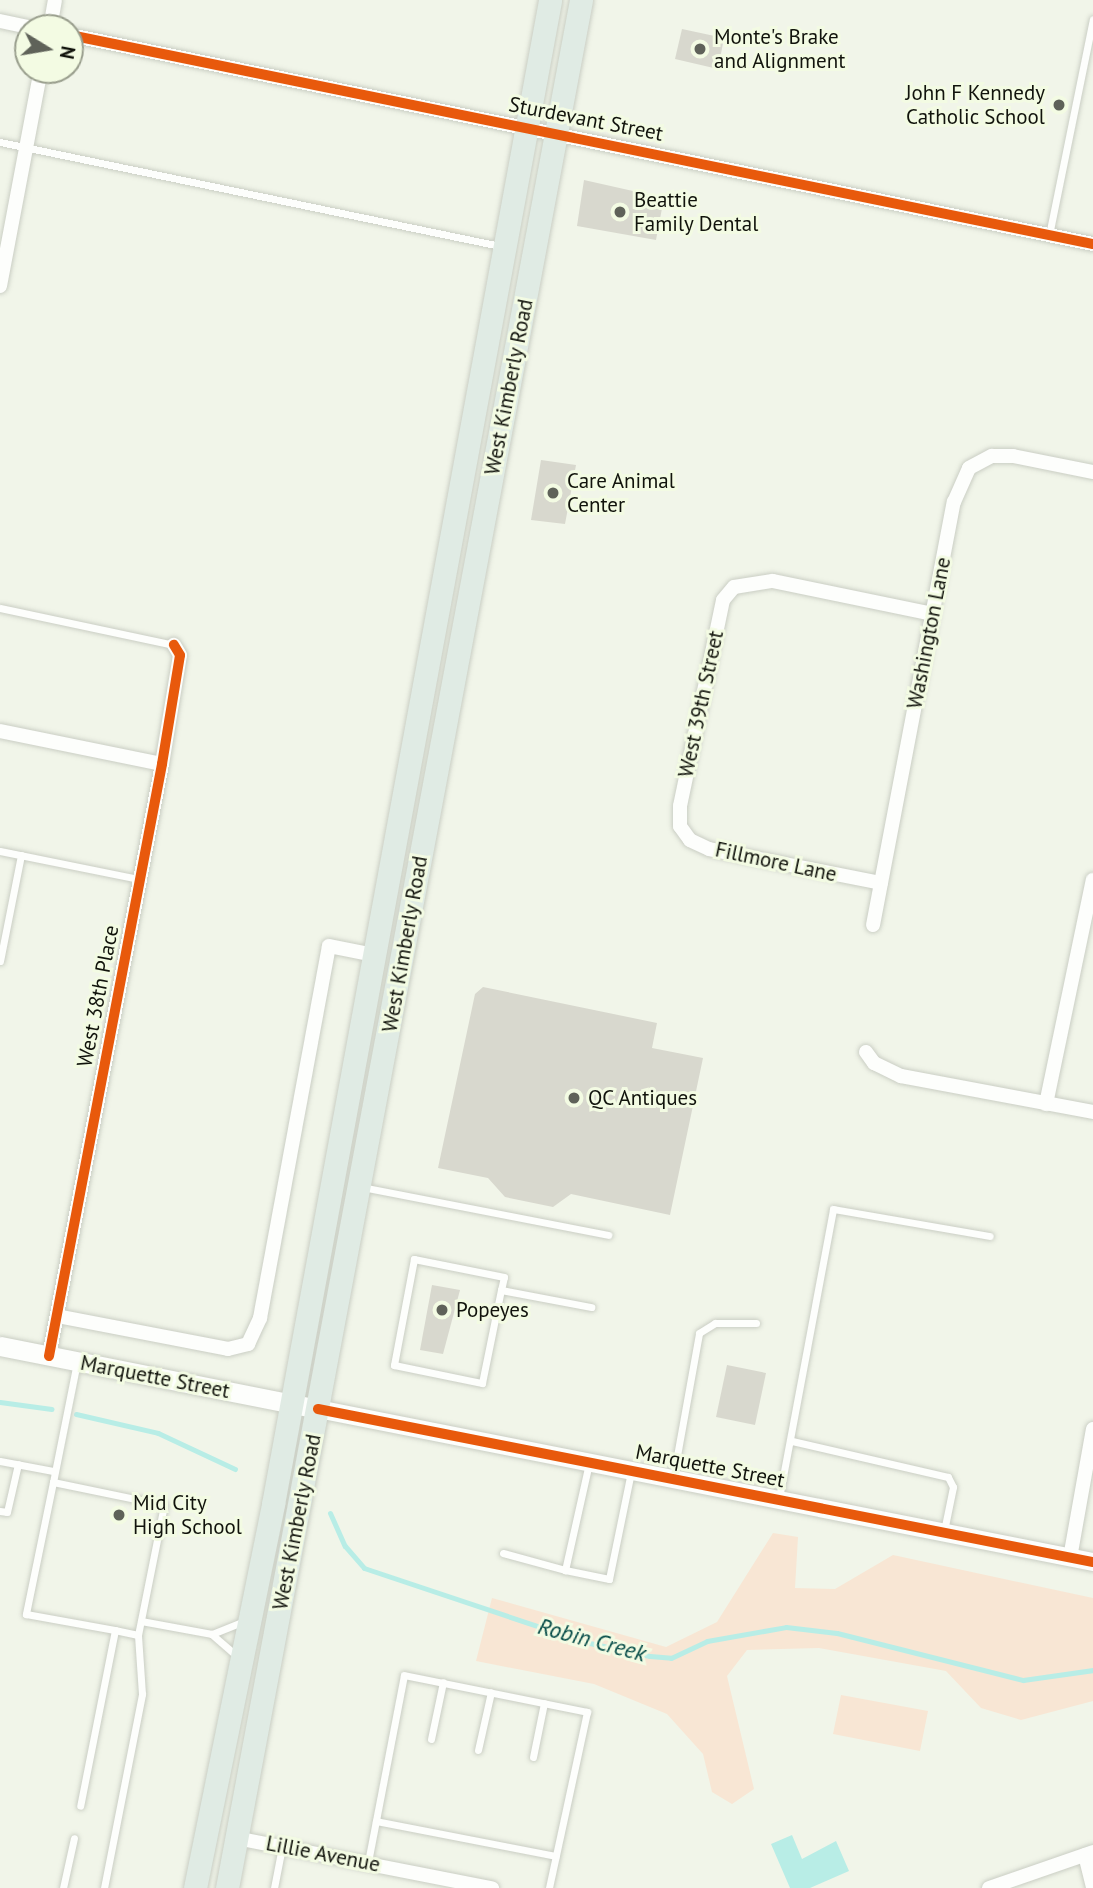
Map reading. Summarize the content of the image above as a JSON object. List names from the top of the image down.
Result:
{
  "streets": {
    "main road": ["West Kimberly Road", "Marquette Street"],
    "street": [
      "Sturdevant Street",
      "Washington Lane",
      "West 39th Street",
      "Fillmore Lane",
      "West 38th Place",
      "Lillie Avenue"
    ]
  },
  "crossings": [
    ["Sturdevant Street", "West Kimberly Road"],
    ["West Kimberly Road", "Marquette Street"],
    ["West Kimberly Road", "Lillie Avenue"],
    ["Washington Lane", "West 39th Street"],
    ["Washington Lane", "Fillmore Lane"],
    ["West 39th Street", "Fillmore Lane"],
    ["West 38th Place", "Marquette Street"]
  ],
  "water": ["Robin Creek"],
  "places": [
    "Monte's Brake and Alignment",
    "John F Kennedy Catholic School",
    "Beattie Family Dental",
    "Care Animal Center",
    "QC Antiques",
    "Popeyes",
    "Mid City High School"
  ],
  "north": "right"
}
